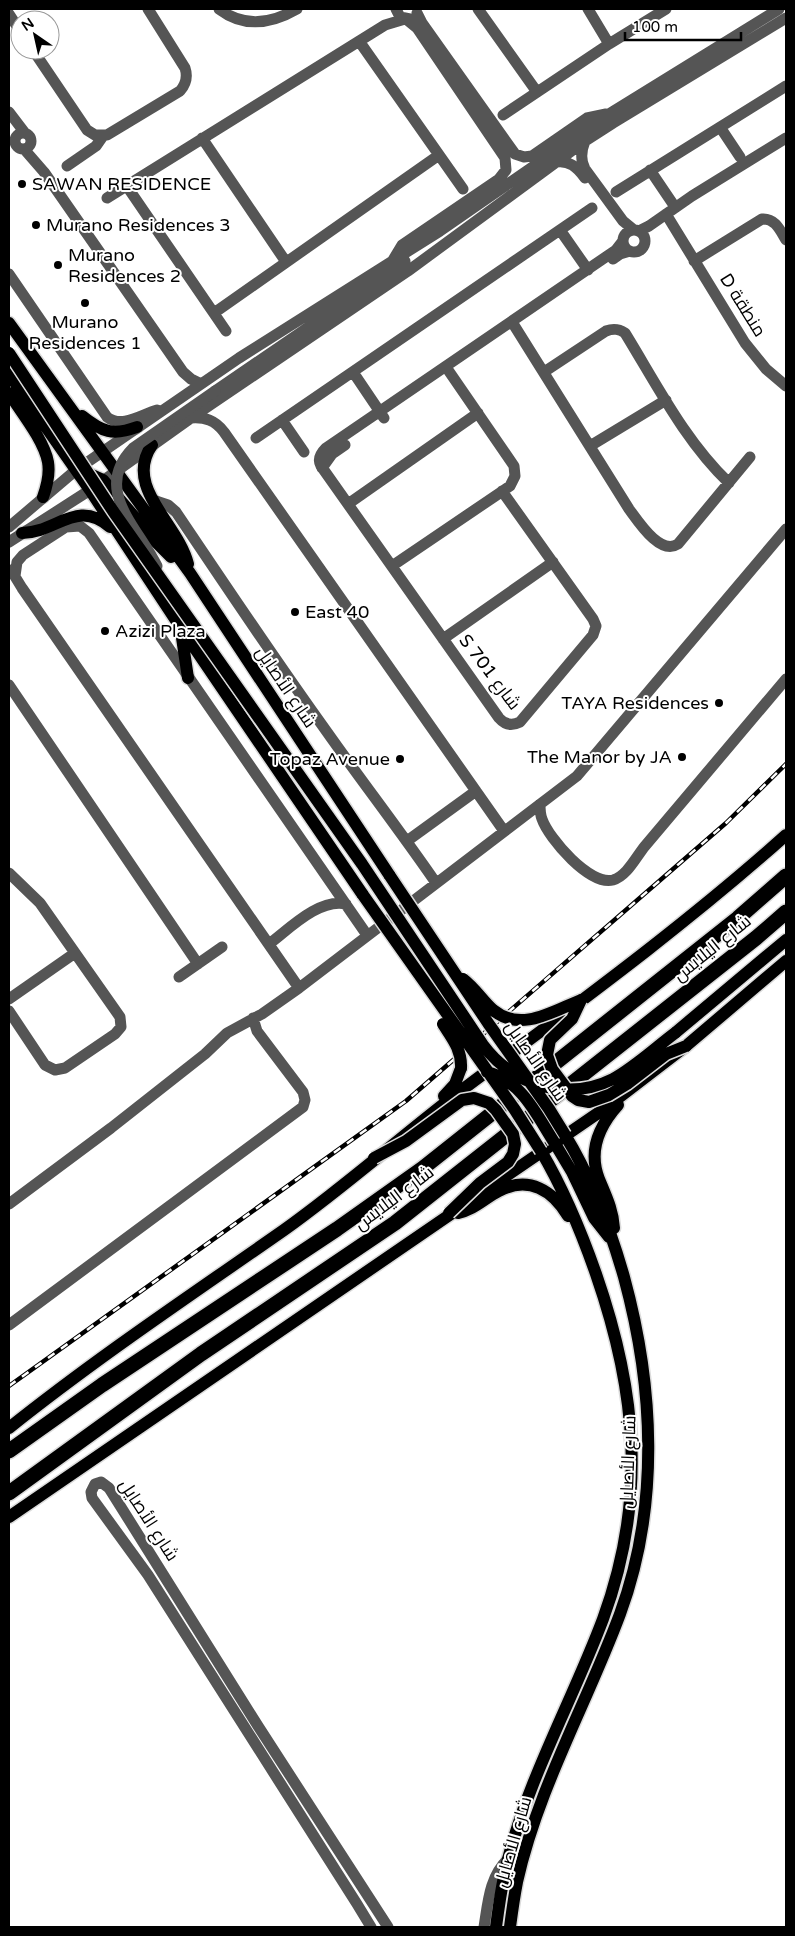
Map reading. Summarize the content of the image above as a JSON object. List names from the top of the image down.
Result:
{
  "streets": {
    "highway": ["شارع اليلايس"],
    "main road": ["شارع الأصايل"],
    "street": ["D منطقة", "S 701 شارع"]
  },
  "places": [
    "SAWAN RESIDENCE",
    "Murano Residences 3",
    "Murano Residences 2",
    "Murano Residences 1",
    "East 40",
    "Azizi Plaza",
    "TAYA Residences",
    "The Manor by JA",
    "Topaz Avenue"
  ],
  "scale_bar": "100 m",
  "north": "top left"
}
